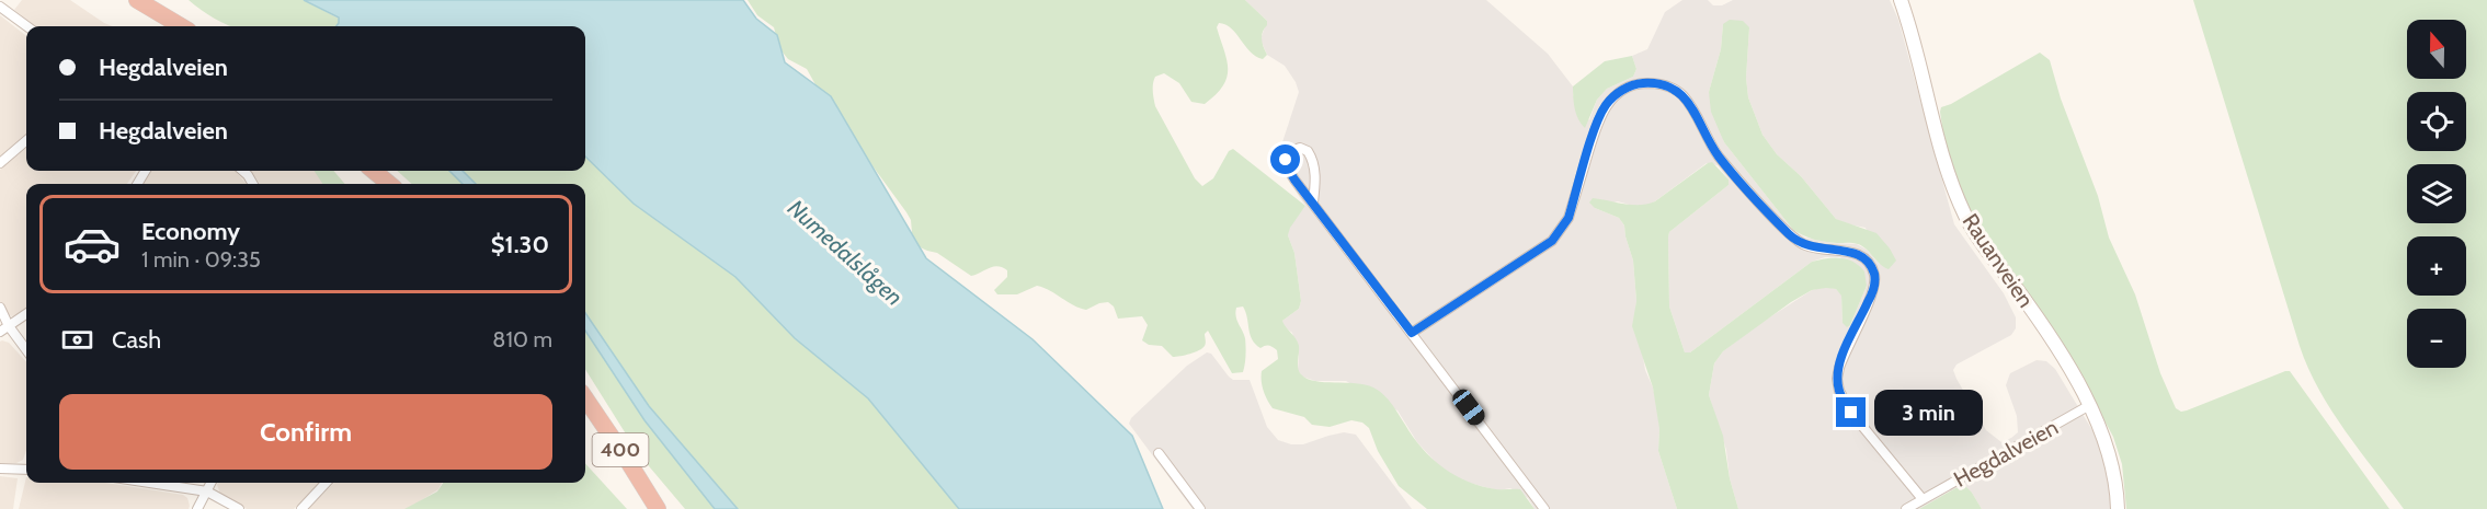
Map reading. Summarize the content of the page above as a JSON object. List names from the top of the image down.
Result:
{
  "streets": {
    "highway": ["400"],
    "main road": ["Rauanveien"],
    "street": ["Hegdalveien"]
  },
  "crossings": [
    ["Rauanveien", "Hegdalveien"]
  ],
  "water": ["Numedalslågen"],
  "north": "top",
  "page": {
    "map_buttons": ["+", "−"],
    "banner": ["Hegdalveien", "Hegdalveien"],
    "list": [
      {
        "name": "Economy",
        "note": "1 min · 09:35",
        "value": "$1.30"
      }
    ],
    "pay": ["Cash", "810 m"],
    "buttons": "Confirm",
    "bubble": "3 min"
  }
}
